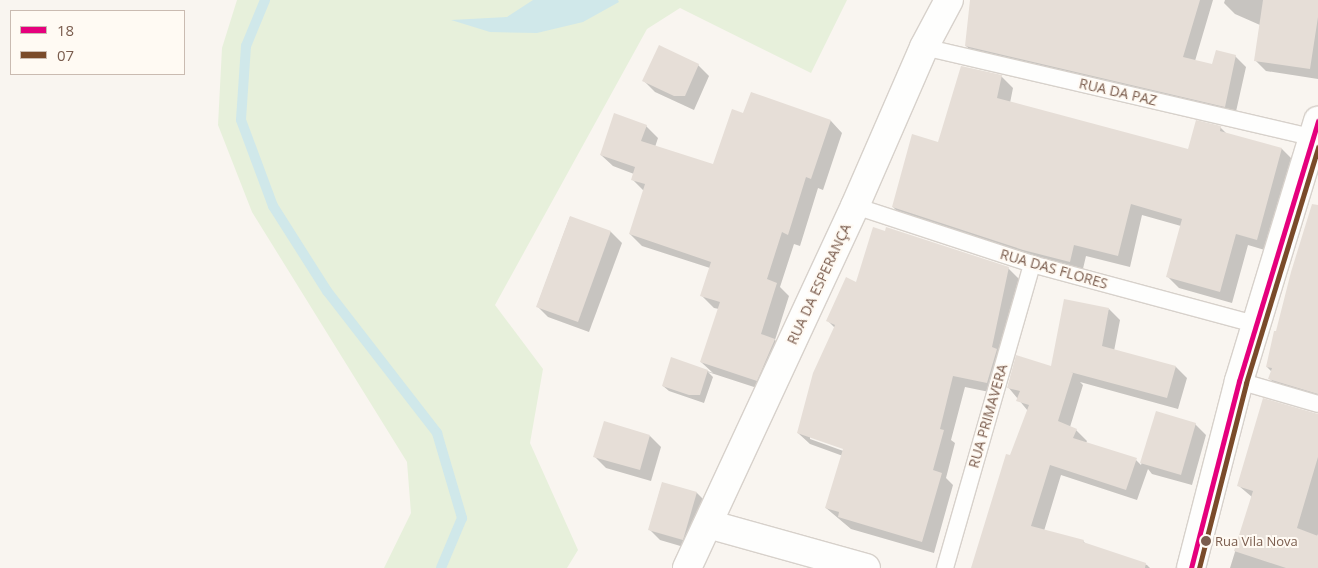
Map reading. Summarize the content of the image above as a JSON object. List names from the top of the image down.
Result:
{
  "streets": {
    "street": ["RUA DA ESPERANÇA"],
    "lane": ["RUA DA PAZ", "RUA DAS FLORES", "RUA PRIMAVERA"]
  },
  "crossings": [
    ["RUA DA PAZ", "RUA DA ESPERANÇA"],
    ["RUA DAS FLORES", "RUA DA ESPERANÇA"],
    ["RUA DAS FLORES", "RUA PRIMAVERA"]
  ],
  "places": ["Rua Vila Nova"],
  "lines": ["transit line 18", "transit line 07"],
  "legend": ["18", "07"]
}
